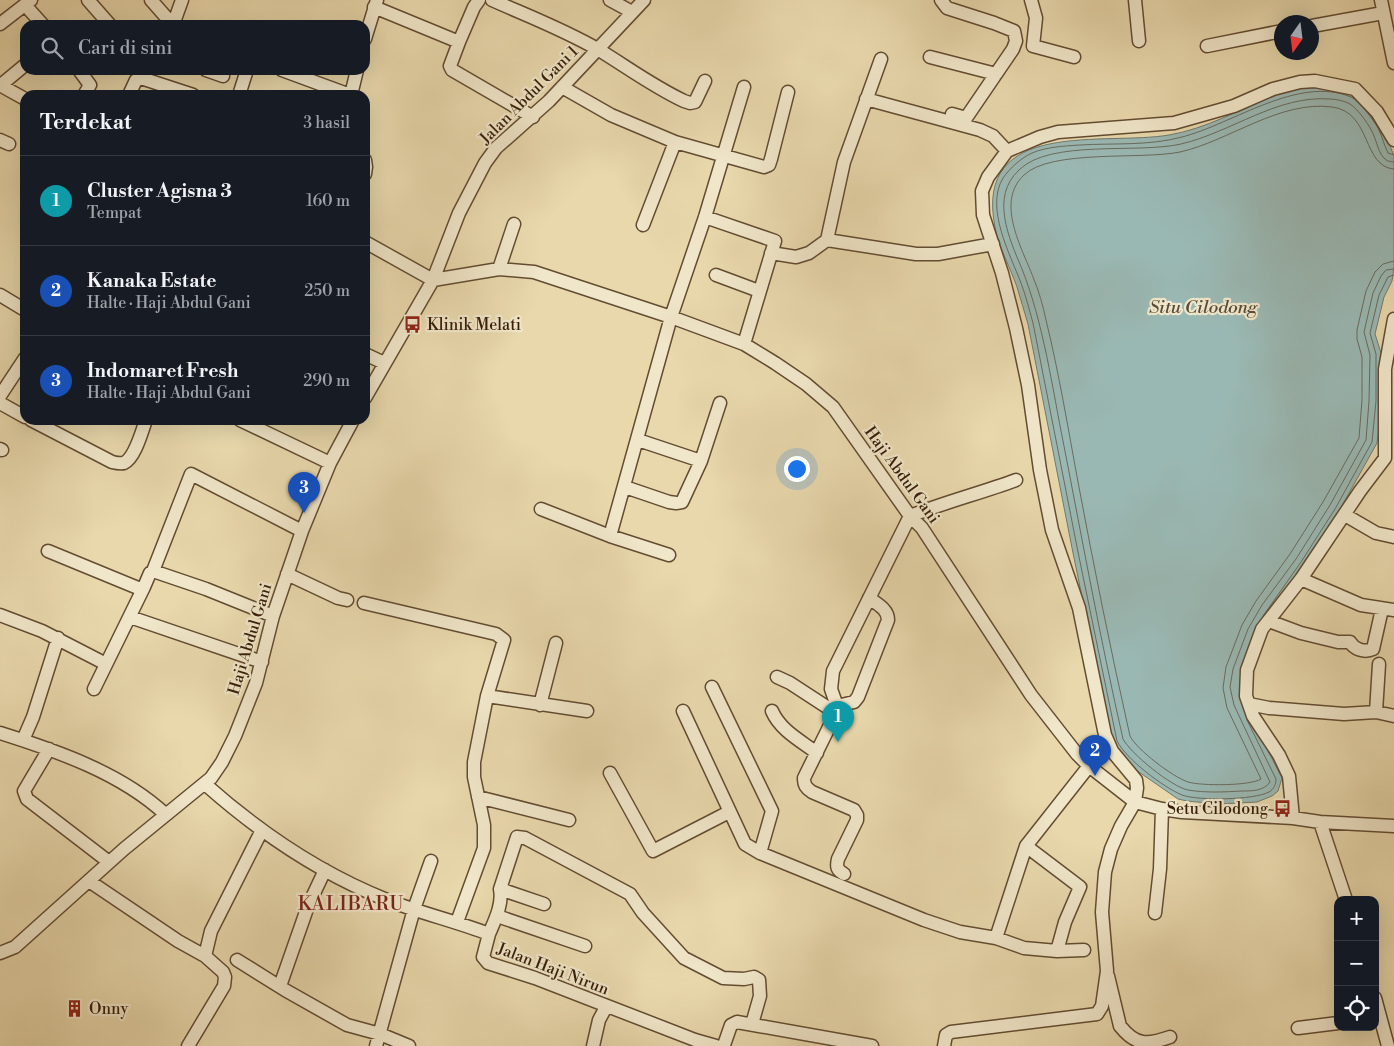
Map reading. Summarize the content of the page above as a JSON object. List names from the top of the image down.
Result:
{
  "streets": {
    "street": ["Jalan Abdul Gani 1", "Haji Abdul Gani", "Jalan Haji Nirun"]
  },
  "crossings": [
    ["Jalan Abdul Gani 1", "Haji Abdul Gani"],
    ["Haji Abdul Gani", "Jalan Haji Nirun"]
  ],
  "districts": ["KALIBARU"],
  "water": ["Situ Cilodong"],
  "places": {
    "bus stop": ["Klinik Melati", "Setu Cilodong"],
    "building": ["Onny"]
  },
  "north": "bottom",
  "page": {
    "search": "Cari di sini",
    "heading": ["Terdekat", "3 hasil"],
    "list": [
      {
        "mark": "1",
        "name": "Cluster Agisna 3",
        "note": "Tempat",
        "value": "160 m"
      },
      {
        "mark": "2",
        "name": "Kanaka Estate",
        "note": "Halte · Haji Abdul Gani",
        "value": "250 m"
      },
      {
        "mark": "3",
        "name": "Indomaret Fresh",
        "note": "Halte · Haji Abdul Gani",
        "value": "290 m"
      }
    ],
    "pins": ["3", "1", "2"],
    "map_buttons": ["+", "−"]
  }
}
